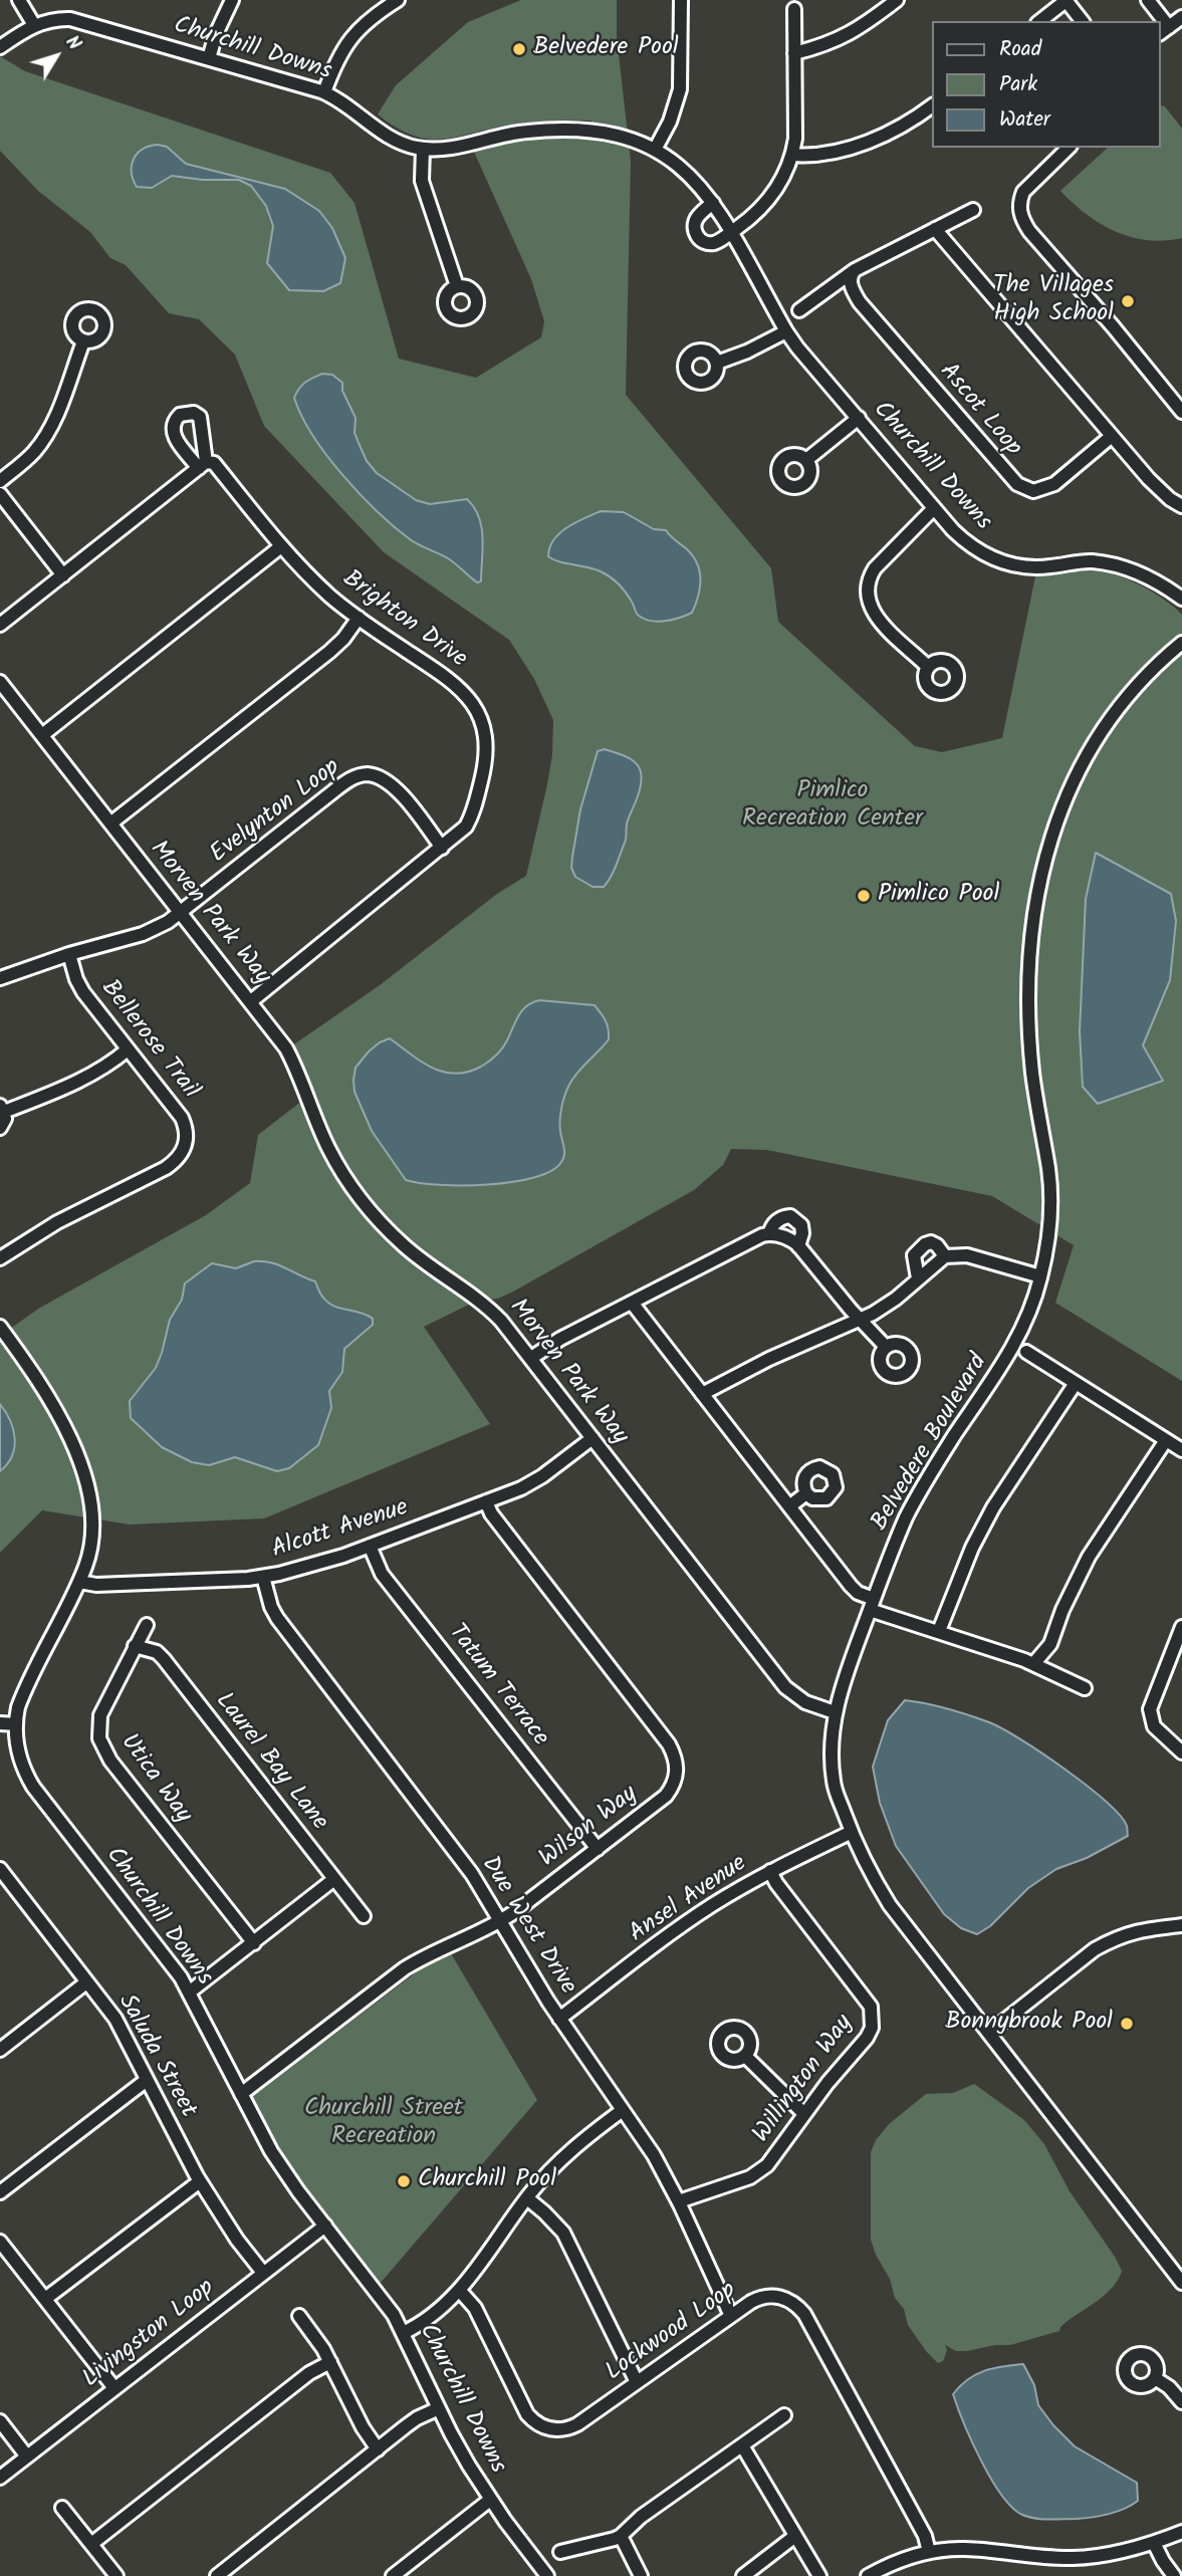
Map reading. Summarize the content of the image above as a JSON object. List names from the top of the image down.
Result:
{
  "streets": {
    "street": [
      "Churchill Downs",
      "Ascot Loop",
      "Brighton Drive",
      "Evelynton Loop",
      "Morven Park Way",
      "Bellerose Trail",
      "Belvedere Boulevard",
      "Alcott Avenue",
      "Tatum Terrace",
      "Laurel Bay Lane",
      "Utica Way",
      "Wilson Way",
      "Ansel Avenue",
      "Due West Drive",
      "Saluda Street",
      "Willington Way",
      "Lockwood Loop",
      "Livingston Loop"
    ]
  },
  "crossings": [
    ["Churchill Downs", "Alcott Avenue"],
    ["Churchill Downs", "Wilson Way"],
    ["Churchill Downs", "Livingston Loop"],
    ["Brighton Drive", "Evelynton Loop"],
    ["Brighton Drive", "Morven Park Way"],
    ["Evelynton Loop", "Morven Park Way"],
    ["Evelynton Loop", "Bellerose Trail"],
    ["Morven Park Way", "Belvedere Boulevard"],
    ["Morven Park Way", "Alcott Avenue"],
    ["Belvedere Boulevard", "Ansel Avenue"],
    ["Alcott Avenue", "Tatum Terrace"],
    ["Alcott Avenue", "Wilson Way"],
    ["Alcott Avenue", "Due West Drive"],
    ["Tatum Terrace", "Wilson Way"],
    ["Laurel Bay Lane", "Utica Way"],
    ["Wilson Way", "Due West Drive"],
    ["Ansel Avenue", "Due West Drive"],
    ["Ansel Avenue", "Willington Way"],
    ["Due West Drive", "Willington Way"],
    ["Due West Drive", "Lockwood Loop"],
    ["Saluda Street", "Livingston Loop"]
  ],
  "parks": ["Pimlico Recreation Center", "Churchill Street Recreation"],
  "places": [
    "Belvedere Pool",
    "The Villages High School",
    "Pimlico Pool",
    "Bonnybrook Pool",
    "Churchill Pool"
  ],
  "legend": ["Road", "Park", "Water"],
  "north": "top right"
}
